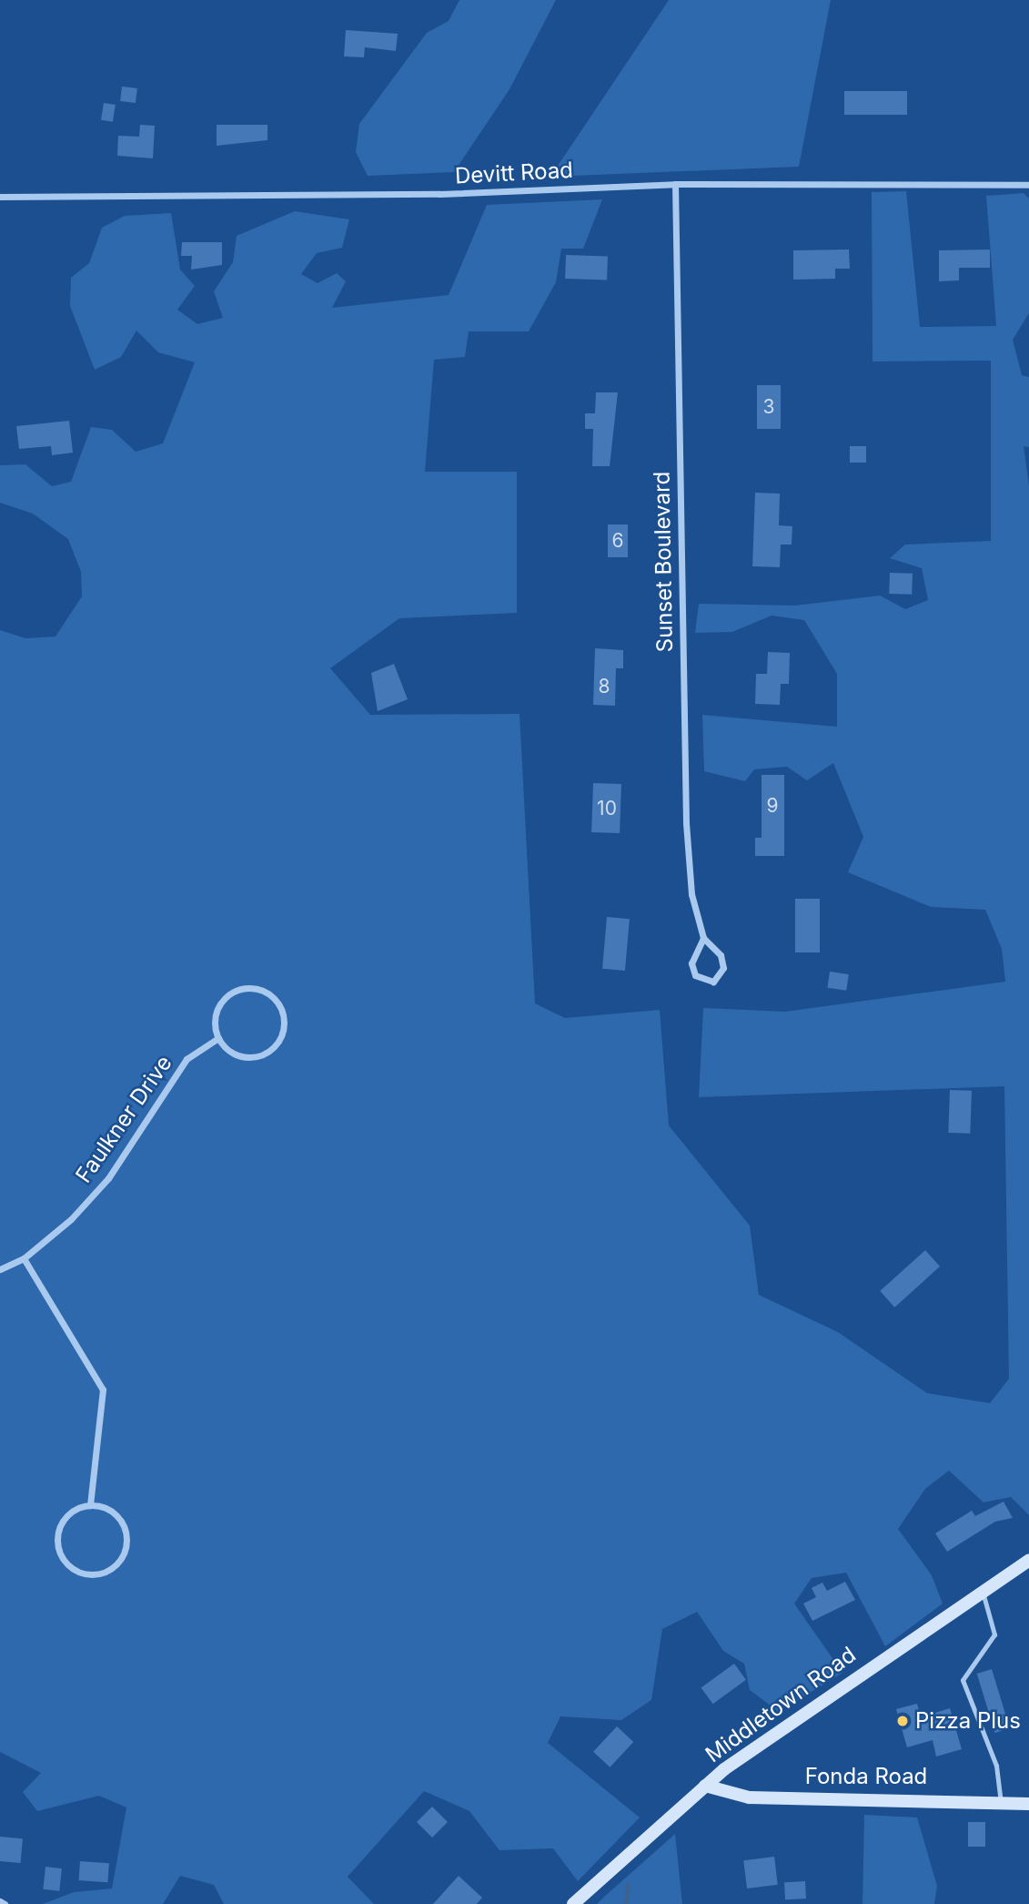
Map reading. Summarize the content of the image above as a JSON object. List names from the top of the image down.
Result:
{
  "streets": {
    "street": [
      "Devitt Road",
      "Sunset Boulevard",
      "Faulkner Drive",
      "Middletown Road",
      "Fonda Road"
    ]
  },
  "crossings": [
    ["Devitt Road", "Sunset Boulevard"],
    ["Middletown Road", "Fonda Road"]
  ],
  "places": ["Pizza Plus"],
  "house_numbers": [
    "3",
    "6",
    "8",
    "9",
    "10"
  ]
}
